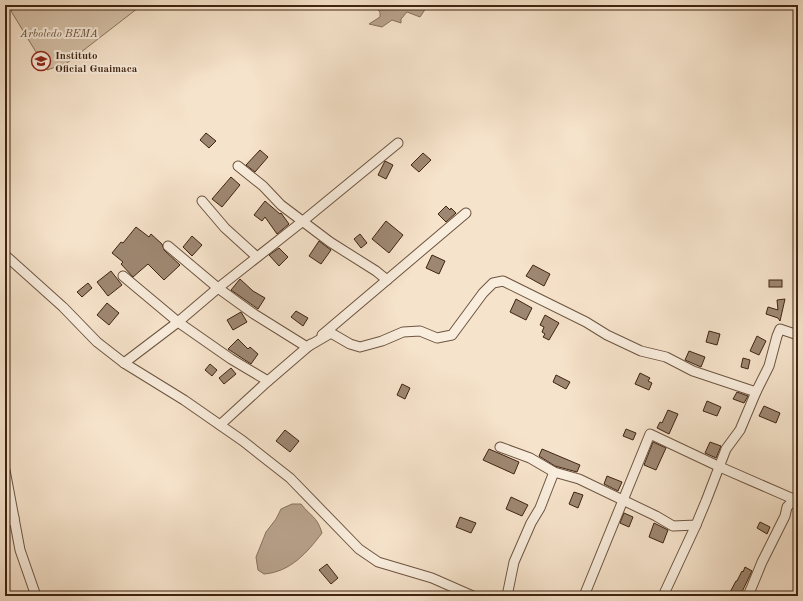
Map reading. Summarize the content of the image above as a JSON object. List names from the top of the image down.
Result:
{
  "parks": ["Arboledo BEMA"],
  "places": {
    "school or university": ["Instituto Oficial Guaimaca"]
  }
}
